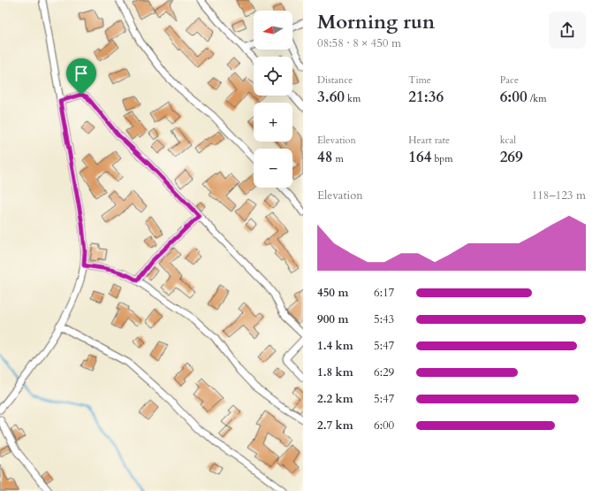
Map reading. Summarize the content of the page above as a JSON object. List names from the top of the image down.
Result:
{
  "north": "left",
  "page": {
    "heading": ["Morning run", "08:58 · 8 × 450 m"],
    "map_buttons": ["+", "−"],
    "stats": [
      ["Distance", "3.60 km"],
      ["Time", "21:36"],
      ["Pace", "6:00 /km"],
      ["Elevation", "48 m"],
      ["Heart rate", "164 bpm"],
      ["kcal", "269"]
    ],
    "chart": ["Elevation", "118–123 m"],
    "list": [
      {
        "name": "450 m",
        "note": "6:17"
      },
      {
        "name": "900 m",
        "note": "5:43"
      },
      {
        "name": "1.4 km",
        "note": "5:47"
      },
      {
        "name": "1.8 km",
        "note": "6:29"
      },
      {
        "name": "2.2 km",
        "note": "5:47"
      },
      {
        "name": "2.7 km",
        "note": "6:00"
      }
    ]
  }
}
